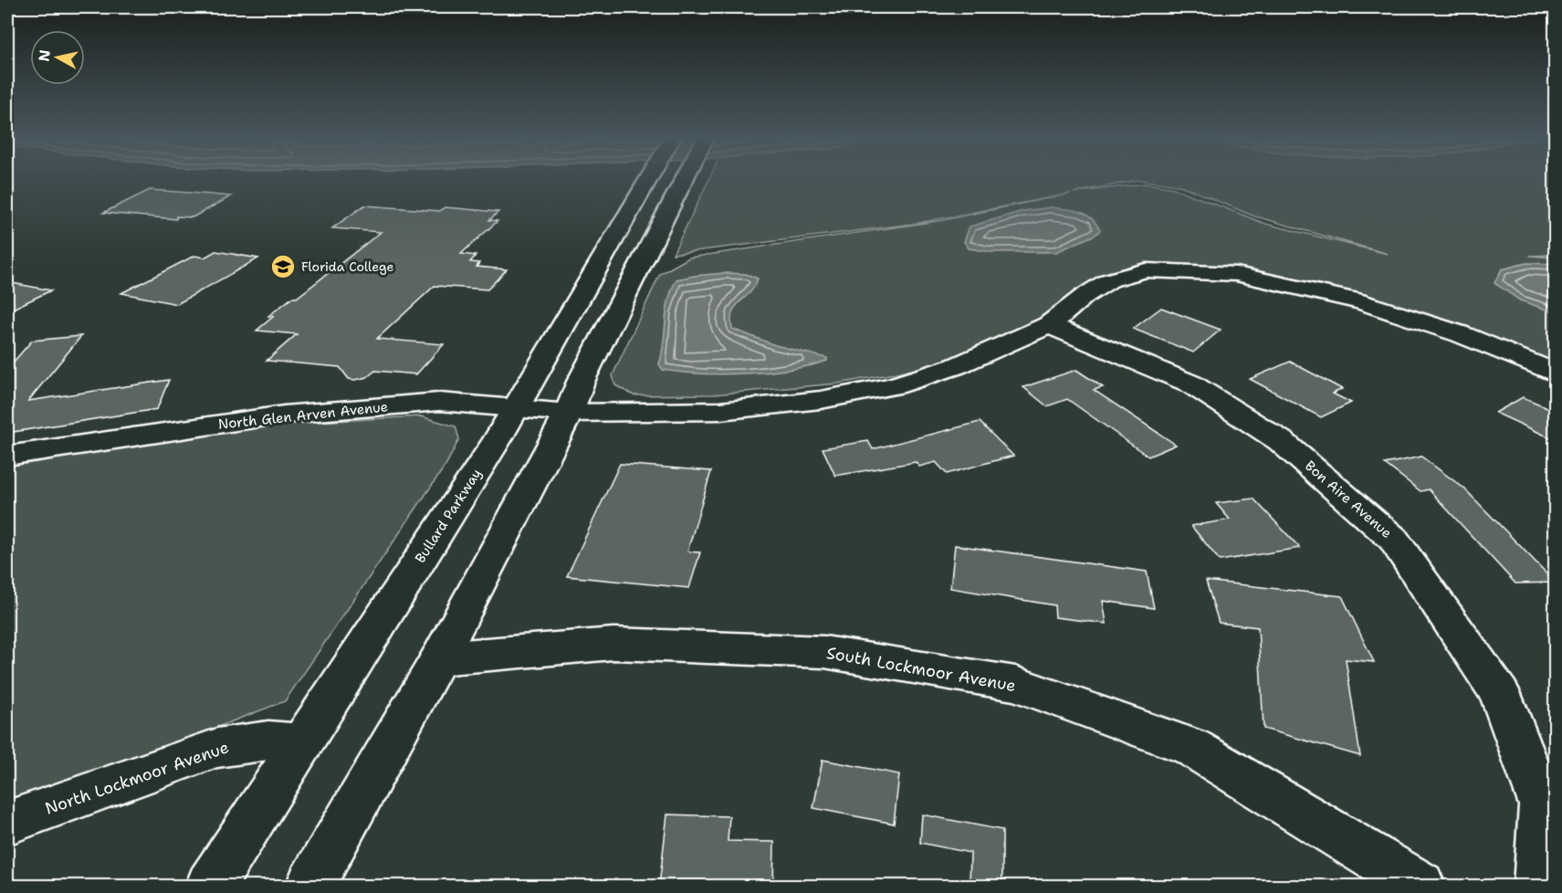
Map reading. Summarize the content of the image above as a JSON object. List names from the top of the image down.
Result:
{
  "streets": {
    "street": [
      "North Glen Arven Avenue",
      "Bon Aire Avenue",
      "Bullard Parkway",
      "South Lockmoor Avenue",
      "North Lockmoor Avenue"
    ]
  },
  "crossings": [
    ["North Glen Arven Avenue", "Bon Aire Avenue"],
    ["North Glen Arven Avenue", "Bullard Parkway"],
    ["Bullard Parkway", "North Lockmoor Avenue"]
  ],
  "places": {
    "school or university": ["Florida College"]
  },
  "north": "left"
}
